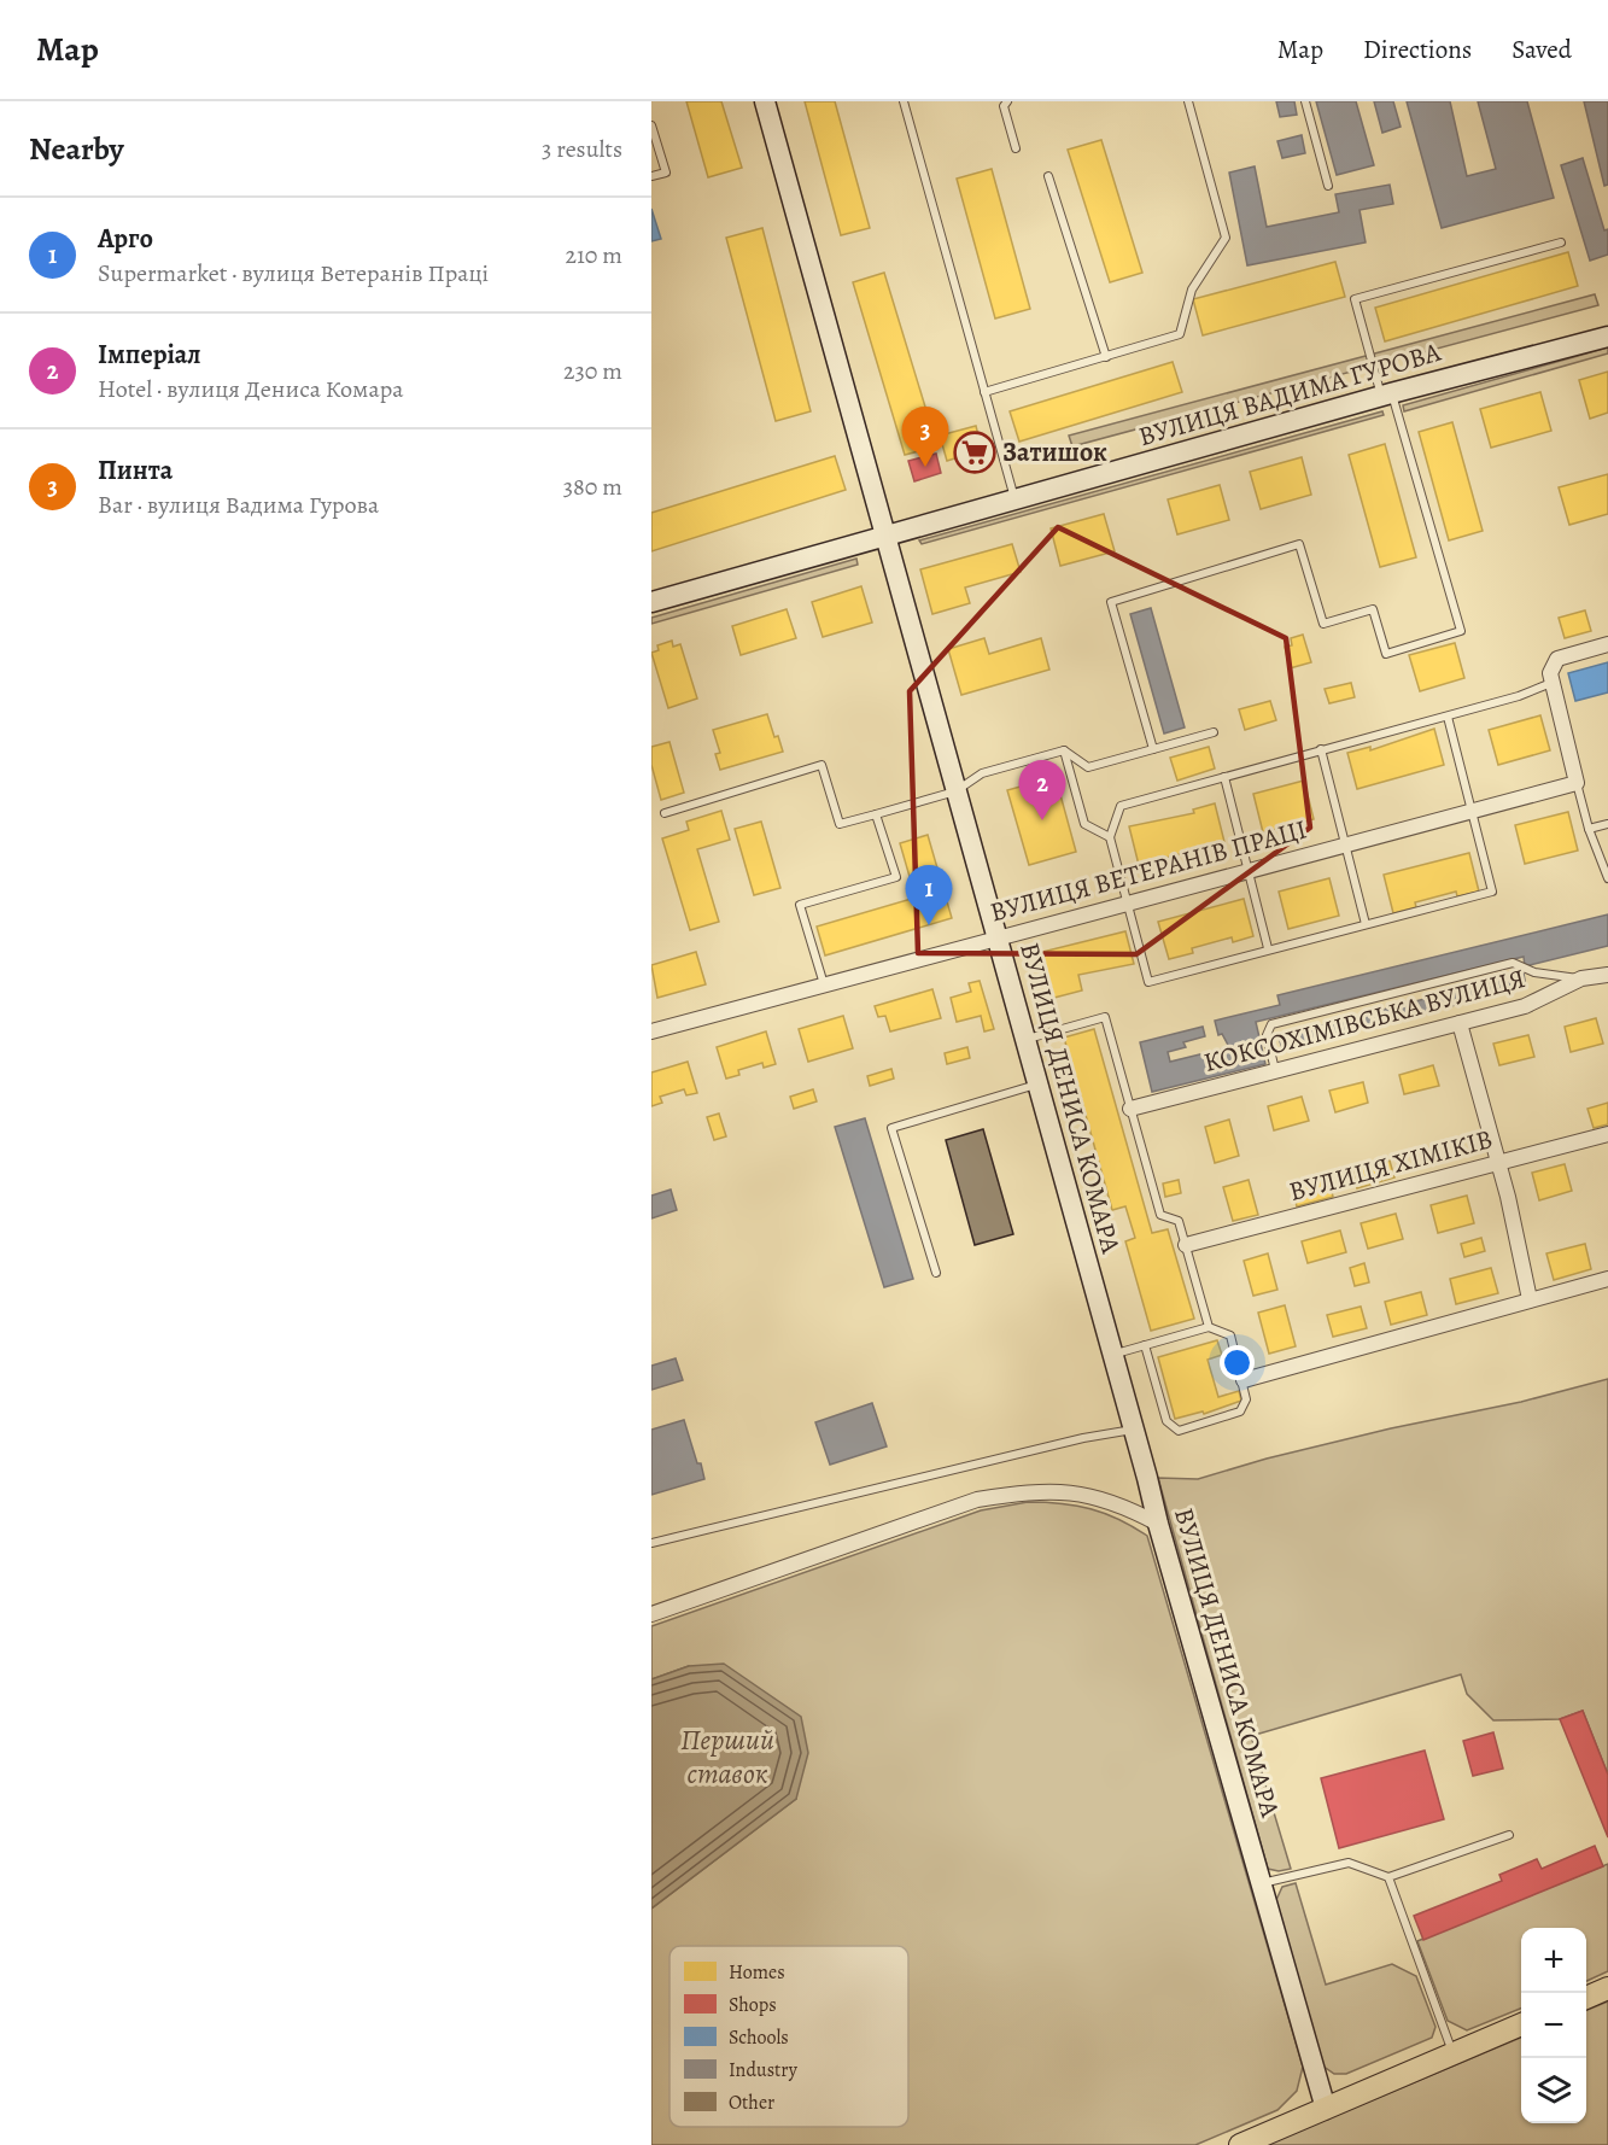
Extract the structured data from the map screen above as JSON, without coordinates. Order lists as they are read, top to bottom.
{
  "streets": {
    "street": [
      "ВУЛИЦЯ ВАДИМА ГУРОВА",
      "ВУЛИЦЯ ВЕТЕРАНІВ ПРАЦІ",
      "КОКСОХІМІВСЬКА ВУЛИЦЯ",
      "ВУЛИЦЯ ДЕНИСА КОМАРА",
      "ВУЛИЦЯ ХІМІКІВ"
    ]
  },
  "crossings": [
    ["ВУЛИЦЯ ВАДИМА ГУРОВА", "ВУЛИЦЯ ДЕНИСА КОМАРА"],
    ["ВУЛИЦЯ ВЕТЕРАНІВ ПРАЦІ", "ВУЛИЦЯ ДЕНИСА КОМАРА"]
  ],
  "water": ["Перший ставок"],
  "places": {
    "supermarket": ["Затишок"]
  },
  "legend": [
    "Homes",
    "Shops",
    "Schools",
    "Industry",
    "Other"
  ],
  "page": {
    "header": "Map",
    "nav": ["Map", "Directions", "Saved"],
    "heading": ["Nearby", "3 results"],
    "list": [
      {
        "mark": "1",
        "name": "Арго",
        "note": "Supermarket · вулиця Ветеранів Праці",
        "value": "210 m"
      },
      {
        "mark": "2",
        "name": "Імперіал",
        "note": "Hotel · вулиця Дениса Комара",
        "value": "230 m"
      },
      {
        "mark": "3",
        "name": "Пинта",
        "note": "Bar · вулиця Вадима Гурова",
        "value": "380 m"
      }
    ],
    "pins": ["3", "2", "1"],
    "map_buttons": ["+", "−"]
  }
}
